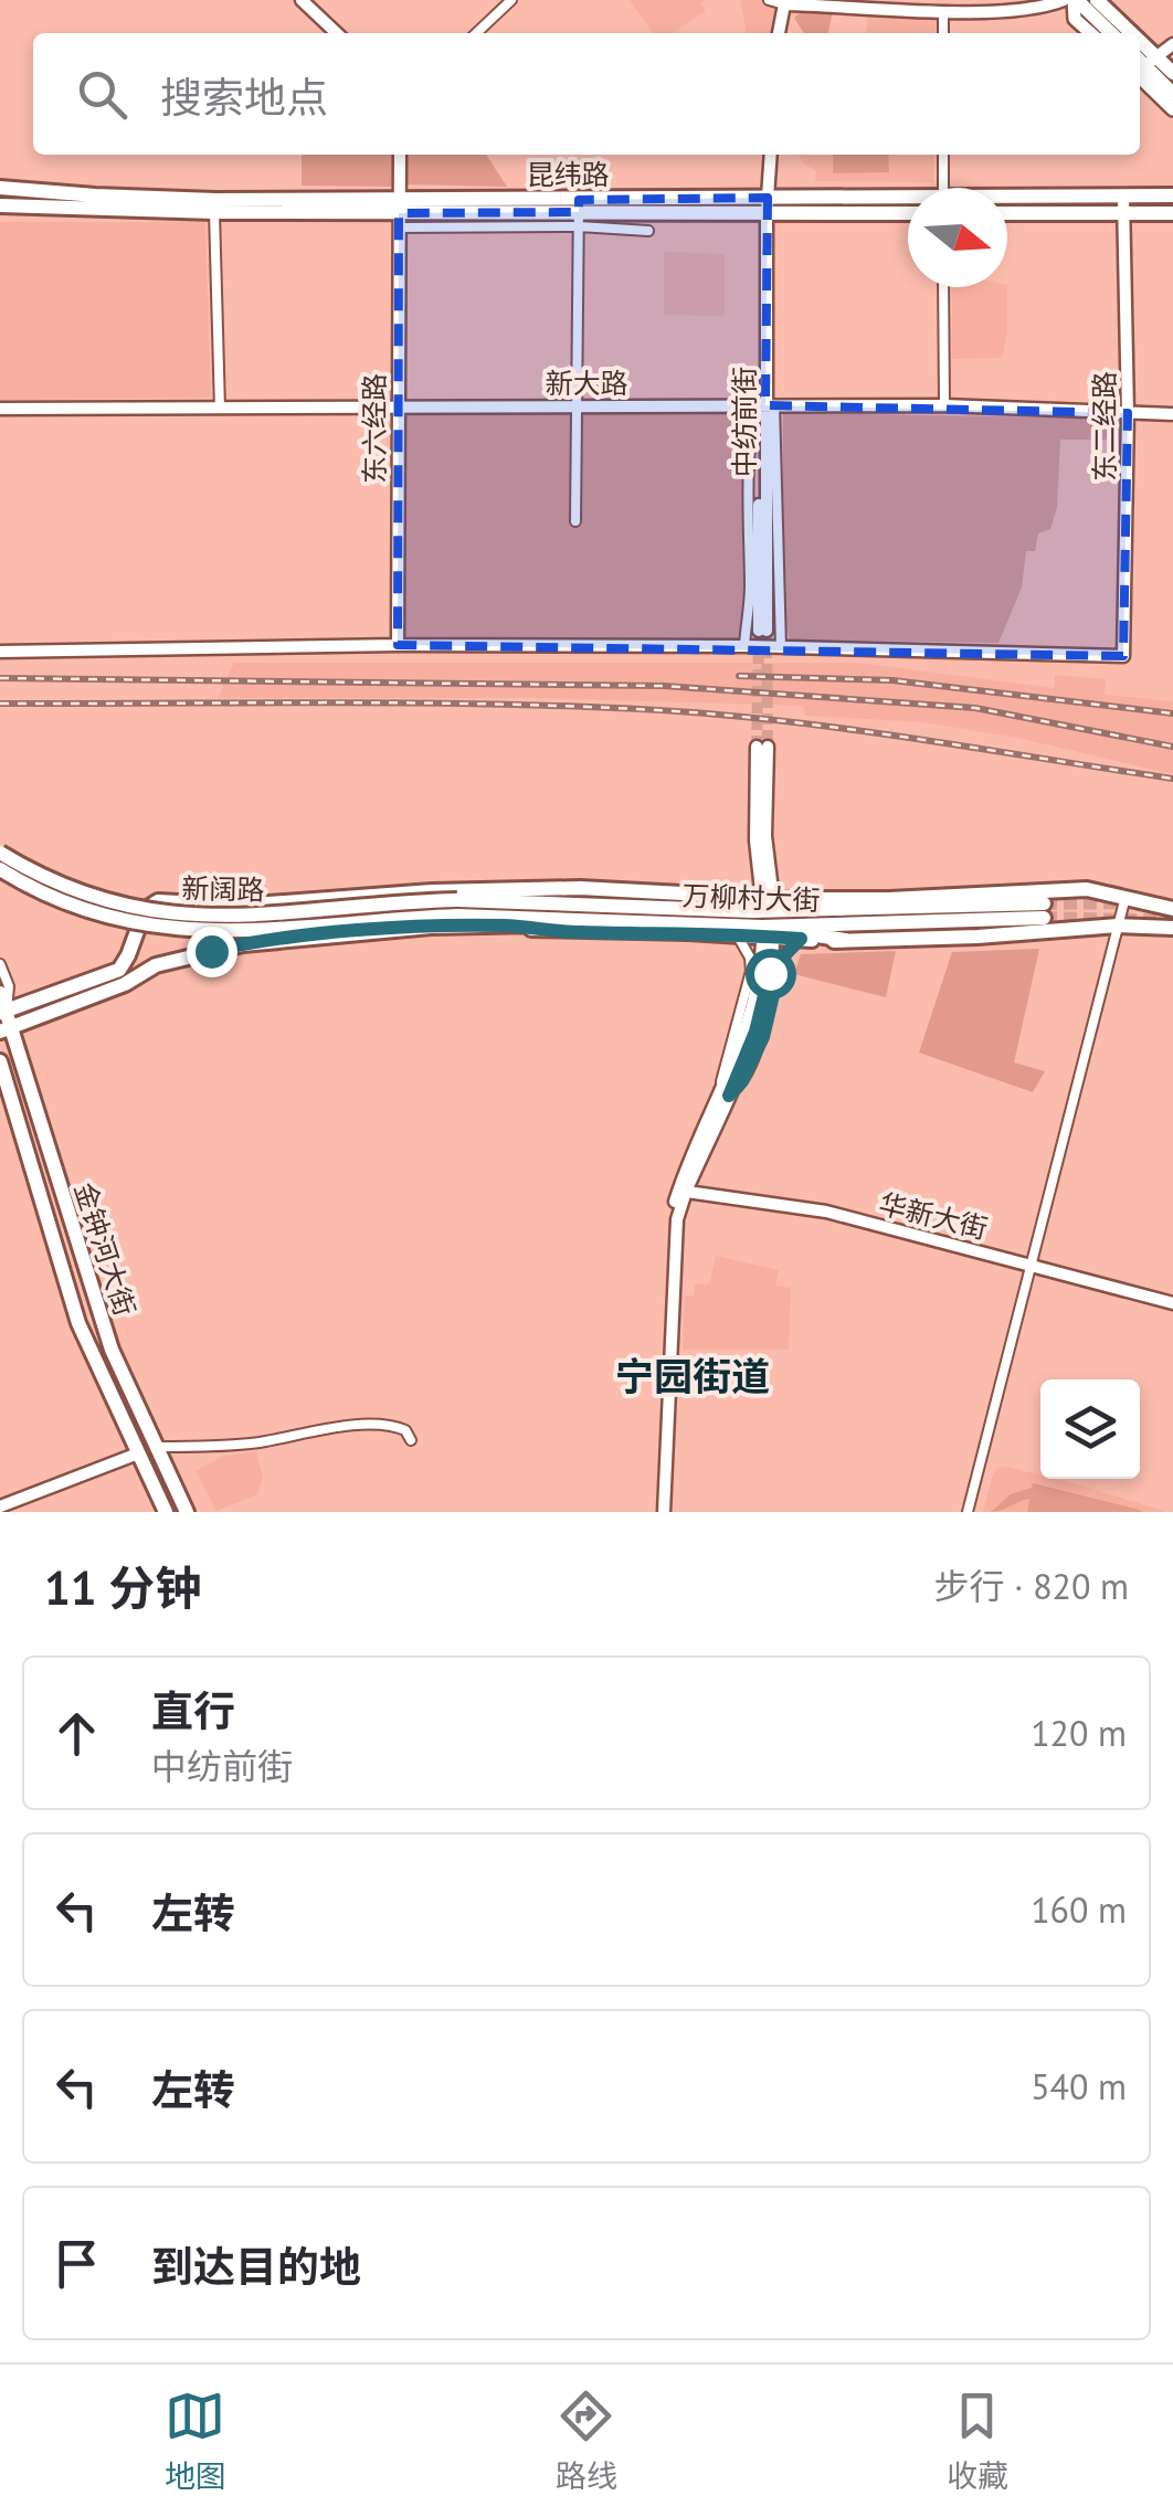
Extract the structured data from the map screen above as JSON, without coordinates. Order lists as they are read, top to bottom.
{
  "streets": {
    "main road": [
      "昆纬路",
      "新阔路",
      "万柳村大街",
      "金钟河大街"
    ],
    "street": [
      "新大路",
      "中纺前街",
      "东二经路",
      "东六经路",
      "华新大街"
    ]
  },
  "crossings": [
    ["昆纬路", "中纺前街"],
    ["昆纬路", "东二经路"],
    ["昆纬路", "东六经路"],
    ["新大路", "中纺前街"],
    ["新大路", "东二经路"],
    ["新大路", "东六经路"],
    ["新阔路", "万柳村大街"]
  ],
  "districts": ["宁园街道"],
  "north": "right",
  "page": {
    "search": "搜索地点",
    "heading": ["11 分钟", "步行 · 820 m"],
    "list": [
      ["直行", "中纺前街", "120 m"],
      ["左转", "160 m"],
      ["左转", "540 m"],
      "到达目的地"
    ],
    "nav": ["地图", "路线", "收藏"]
  }
}
